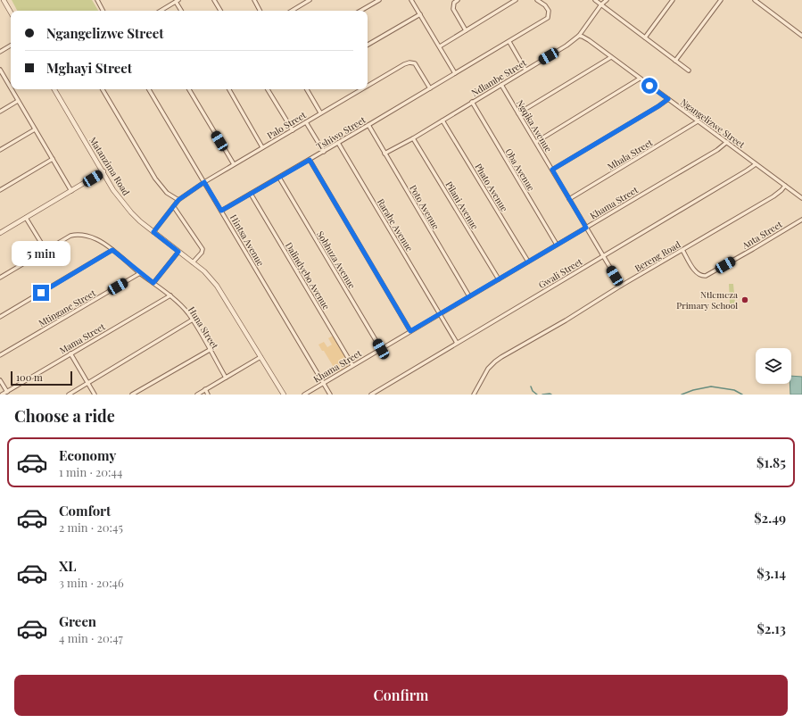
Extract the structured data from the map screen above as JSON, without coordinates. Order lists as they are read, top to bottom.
{
  "streets": {
    "street": [
      "Ndlambe Street",
      "Ngangelizwe Street",
      "Palo Street",
      "Ngqika Avenue",
      "Tshiwo Street",
      "Mhala Street",
      "Matanzima Road",
      "Oba Avenue",
      "Phato Avenue",
      "Khama Street",
      "Pilani Avenue",
      "Poto Avenue",
      "Rarabe Avenue",
      "Anta Street",
      "Hintsa Avenue",
      "Bereng Road",
      "Sobhuza Avenue",
      "Gwali Street",
      "Dalindyebo Avenue",
      "Mtingane Street",
      "Huna Street",
      "Mama Street"
    ]
  },
  "crossings": [
    ["Ndlambe Street", "Ngangelizwe Street"],
    ["Ndlambe Street", "Ngqika Avenue"],
    ["Ndlambe Street", "Oba Avenue"],
    ["Ndlambe Street", "Phato Avenue"],
    ["Ndlambe Street", "Pilani Avenue"],
    ["Ndlambe Street", "Poto Avenue"],
    ["Ngangelizwe Street", "Mhala Street"],
    ["Ngangelizwe Street", "Khama Street"],
    ["Ngangelizwe Street", "Bereng Road"],
    ["Ngangelizwe Street", "Gwali Street"],
    ["Palo Street", "Tshiwo Street"],
    ["Palo Street", "Matanzima Road"],
    ["Palo Street", "Hintsa Avenue"],
    ["Ngqika Avenue", "Mhala Street"],
    ["Ngqika Avenue", "Khama Street"],
    ["Ngqika Avenue", "Bereng Road"],
    ["Ngqika Avenue", "Gwali Street"],
    ["Tshiwo Street", "Poto Avenue"],
    ["Tshiwo Street", "Rarabe Avenue"],
    ["Tshiwo Street", "Hintsa Avenue"],
    ["Tshiwo Street", "Sobhuza Avenue"],
    ["Tshiwo Street", "Dalindyebo Avenue"],
    ["Oba Avenue", "Khama Street"],
    ["Phato Avenue", "Khama Street"],
    ["Khama Street", "Pilani Avenue"],
    ["Khama Street", "Poto Avenue"],
    ["Khama Street", "Rarabe Avenue"],
    ["Khama Street", "Hintsa Avenue"],
    ["Khama Street", "Sobhuza Avenue"],
    ["Khama Street", "Dalindyebo Avenue"],
    ["Rarabe Avenue", "Gwali Street"],
    ["Anta Street", "Bereng Road"],
    ["Mtingane Street", "Huna Street"],
    ["Huna Street", "Mama Street"]
  ],
  "places": ["Ntlemeza Primary School"],
  "scale_bar": "100 m",
  "page": {
    "banner": ["Ngangelizwe Street", "Mghayi Street"],
    "bubble": "5 min",
    "scale": "100 m",
    "heading": "Choose a ride",
    "list": [
      {
        "name": "Economy",
        "note": "1 min · 20:44",
        "value": "$1.85"
      },
      {
        "name": "Comfort",
        "note": "2 min · 20:45",
        "value": "$2.49"
      },
      {
        "name": "XL",
        "note": "3 min · 20:46",
        "value": "$3.14"
      },
      {
        "name": "Green",
        "note": "4 min · 20:47",
        "value": "$2.13"
      }
    ],
    "buttons": "Confirm"
  }
}
